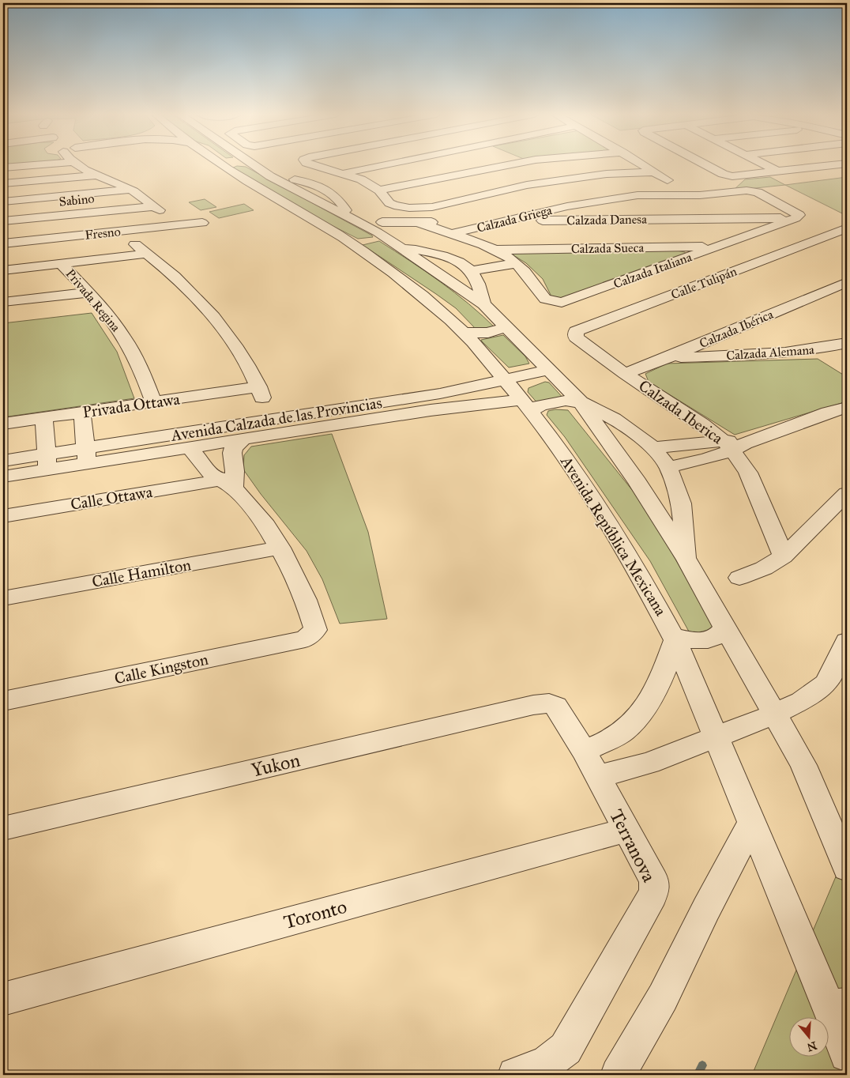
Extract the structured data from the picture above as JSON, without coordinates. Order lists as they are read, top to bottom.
{
  "streets": {
    "street": [
      "Sabino",
      "Calzada Griega",
      "Calzada Danesa",
      "Fresno",
      "Calzada Sueca",
      "Calzada Italiana",
      "Calle Tulipán",
      "Privada Regina",
      "Calzada Ibérica",
      "Calzada Alemana",
      "Privada Ottawa",
      "Calzada Iberica",
      "Avenida Calzada de las Provincias",
      "Calle Ottawa",
      "Avenida República Mexicana",
      "Calle Hamilton",
      "Calle Kingston",
      "Yukon",
      "Terranova",
      "Toronto"
    ]
  },
  "crossings": [
    ["Calzada Griega", "Calzada Danesa"],
    ["Calzada Griega", "Calzada Sueca"],
    ["Calzada Griega", "Calzada Italiana"],
    ["Calzada Danesa", "Calzada Italiana"],
    ["Calzada Sueca", "Calzada Italiana"],
    ["Calle Tulipán", "Calzada Iberica"],
    ["Privada Regina", "Privada Ottawa"],
    ["Calzada Ibérica", "Calzada Alemana"],
    ["Calzada Ibérica", "Calzada Iberica"],
    ["Avenida Calzada de las Provincias", "Avenida República Mexicana"],
    ["Calle Hamilton", "Calle Kingston"],
    ["Yukon", "Terranova"],
    ["Terranova", "Toronto"]
  ],
  "north": "bottom"
}
